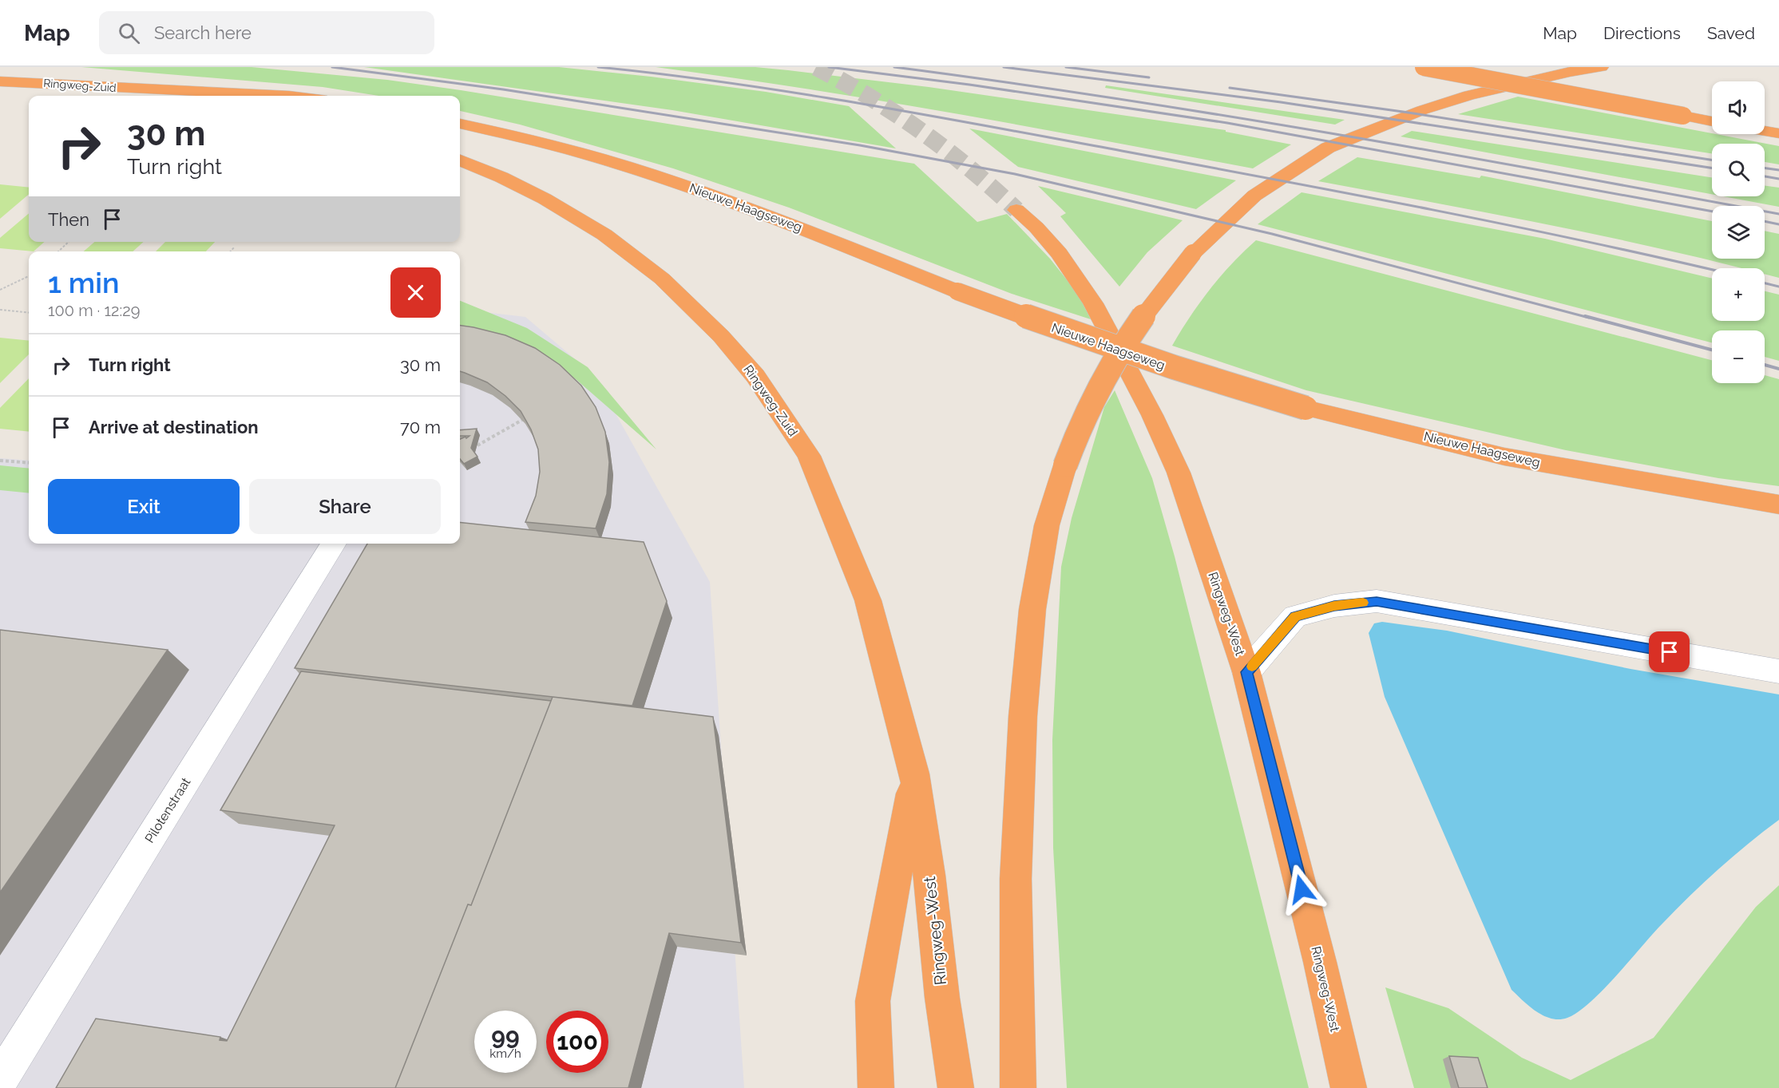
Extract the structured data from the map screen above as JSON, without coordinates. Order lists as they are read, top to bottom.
{
  "streets": {
    "highway": ["Ringweg-Zuid", "Nieuwe Haagseweg", "Ringweg-West"],
    "street": ["Pilotenstraat"]
  },
  "crossings": [
    ["Ringweg-Zuid", "Ringweg-West"]
  ],
  "page": {
    "header": "Map",
    "search": "Search here",
    "nav": ["Map", "Directions", "Saved"],
    "map_buttons": ["+", "−"],
    "turn": ["30 m", "Turn right"],
    "then": "Then",
    "heading": ["1 min", "100 m · 12:29"],
    "list": [
      {
        "name": "Turn right",
        "value": "30 m"
      },
      {
        "name": "Arrive at destination",
        "value": "70 m"
      }
    ],
    "buttons": ["Exit", "Share"],
    "speed": "99 km/h",
    "limit": "100"
  }
}
